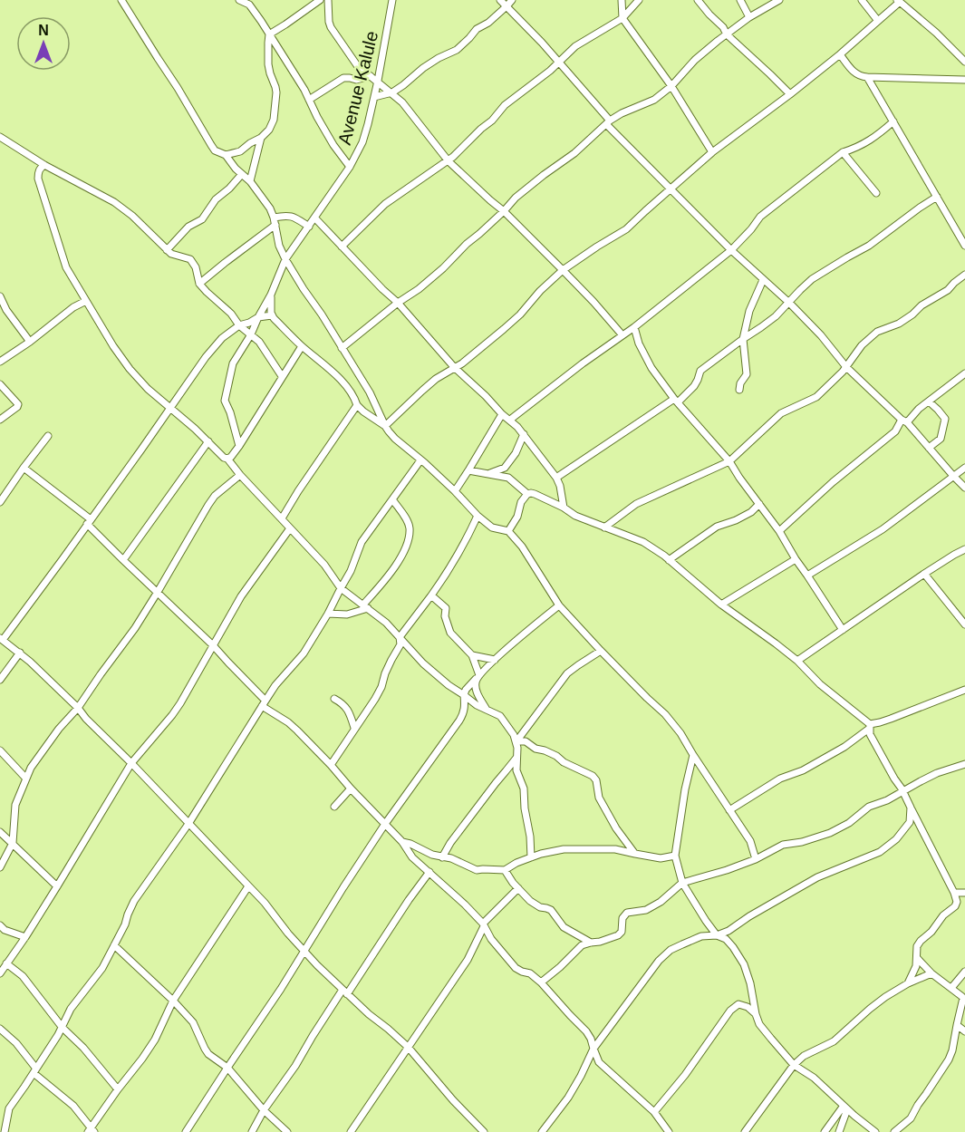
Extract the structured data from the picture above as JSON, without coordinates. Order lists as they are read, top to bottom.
{
  "streets": {
    "street": ["Avenue Kalule"]
  },
  "north": "top"
}
